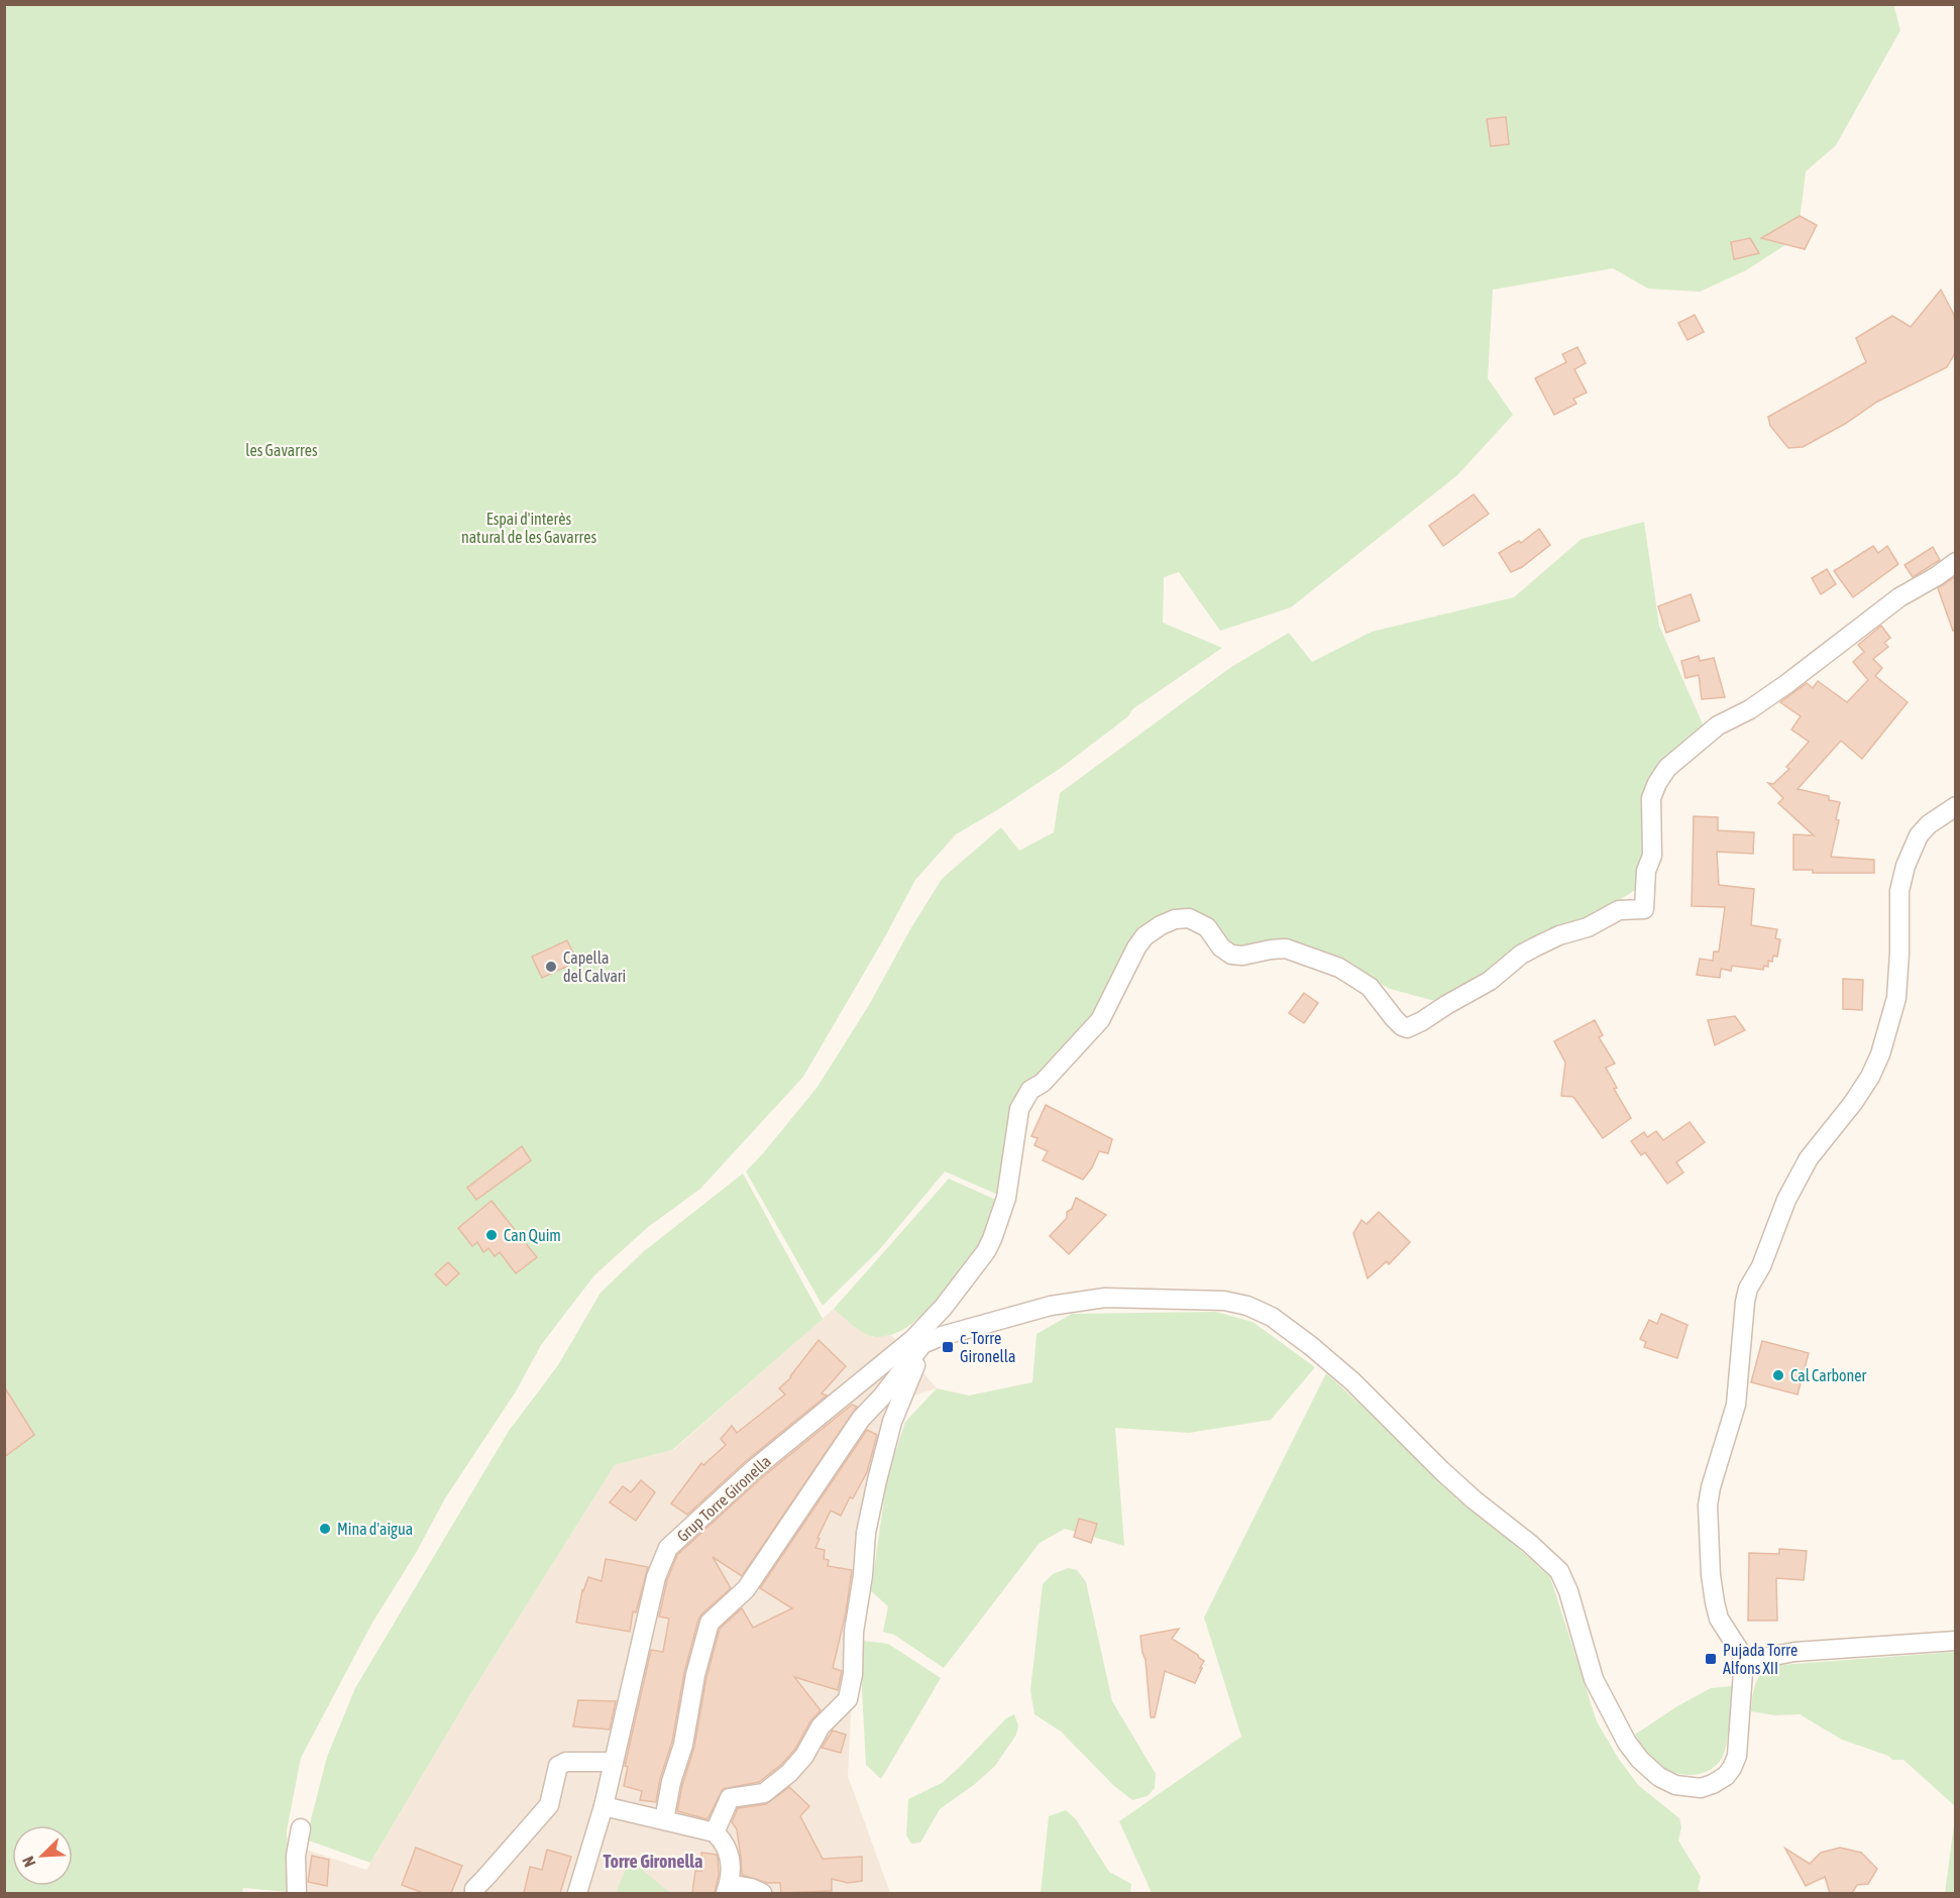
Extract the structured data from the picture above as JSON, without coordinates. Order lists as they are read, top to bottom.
{
  "streets": {
    "street": ["Grup Torre Gironella"]
  },
  "districts": ["Torre Gironella"],
  "parks": ["les Gavarres", "Espai d'interès natural de les Gavarres"],
  "places": {
    "other": [
      "Capella del Calvari",
      "Can Quim",
      "Cal Carboner",
      "Mina d'aigua"
    ],
    "transit": ["c. Torre Gironella", "Pujada Torre Alfons XII"]
  },
  "north": "bottom left"
}
